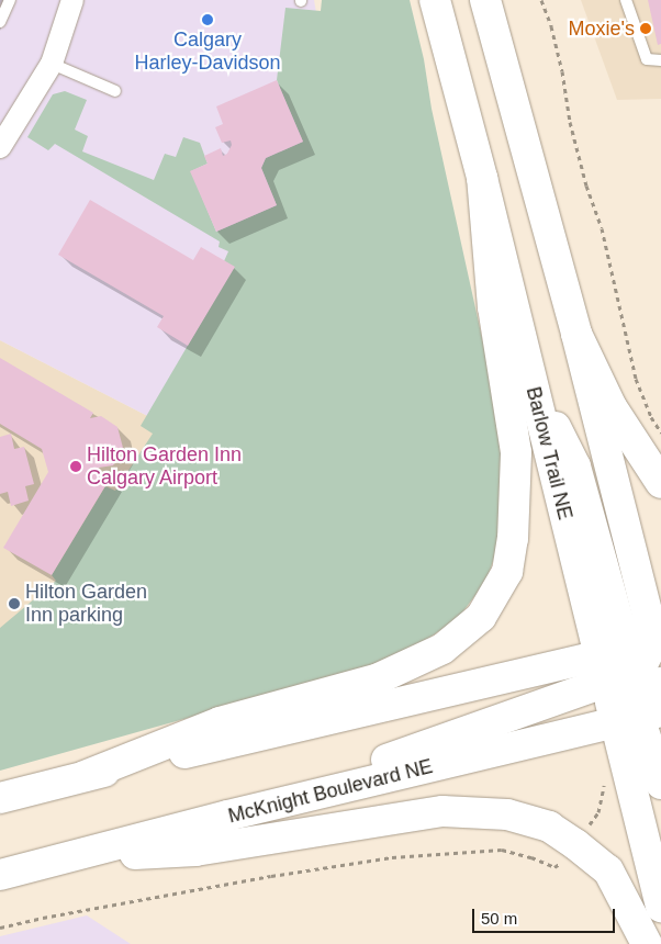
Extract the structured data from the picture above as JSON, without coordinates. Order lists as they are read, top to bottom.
{
  "streets": {
    "main road": ["Barlow Trail NE", "McKnight Boulevard NE"]
  },
  "crossings": [
    ["Barlow Trail NE", "McKnight Boulevard NE"]
  ],
  "places": [
    "Calgary Harley-Davidson",
    "Moxie's",
    "Hilton Garden Inn Calgary Airport",
    "Hilton Garden Inn parking"
  ],
  "scale_bar": "50 m"
}
